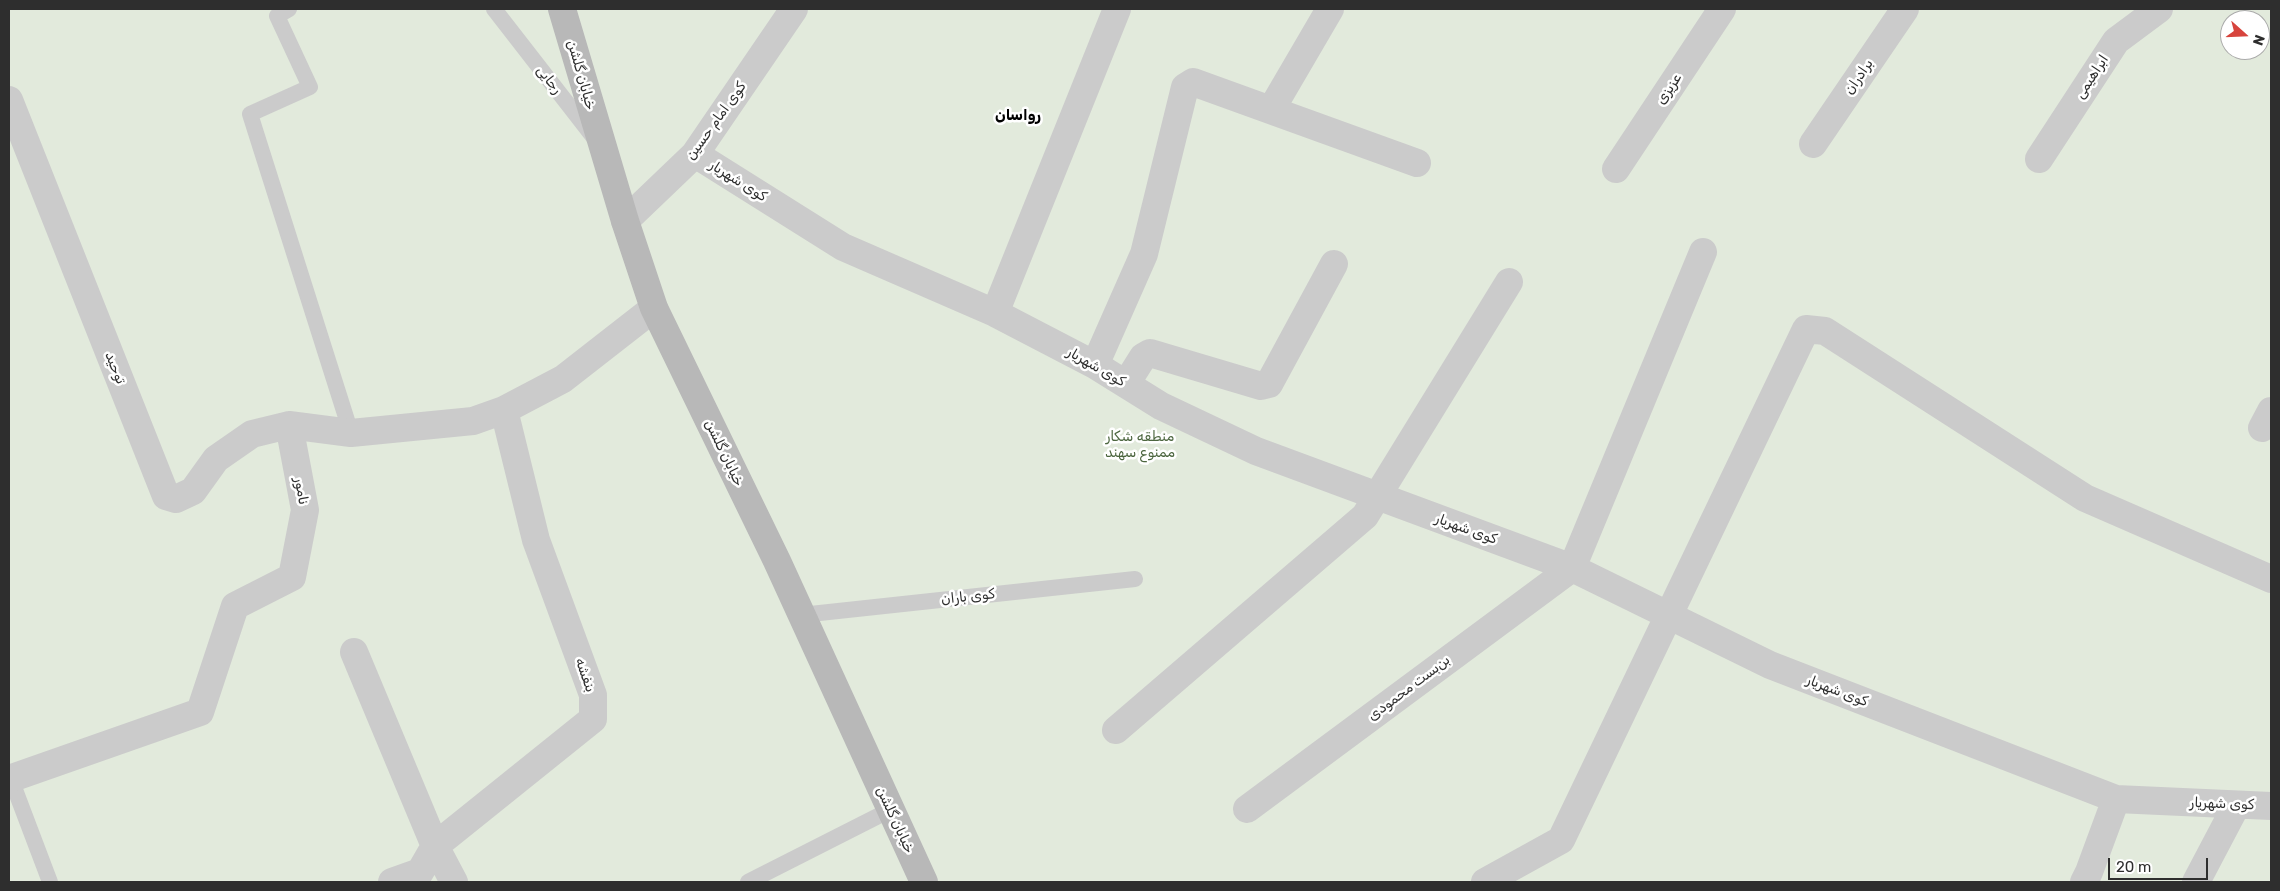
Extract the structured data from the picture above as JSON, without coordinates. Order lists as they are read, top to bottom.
{
  "streets": {
    "street": [
      "خیابان گلشن",
      "برادران",
      "ابراهیمی",
      "عزیزی",
      "کوی امام حسین",
      "کوی شهریار",
      "توحید",
      "نامور",
      "بنفشه",
      "بن‌بست محمودی"
    ],
    "lane": ["رجایی", "کوی باران"]
  },
  "crossings": [
    ["خیابان گلشن", "رجایی"],
    ["خیابان گلشن", "کوی امام حسین"],
    ["خیابان گلشن", "کوی باران"],
    ["کوی امام حسین", "کوی شهریار"],
    ["کوی شهریار", "بن‌بست محمودی"],
    ["توحید", "نامور"]
  ],
  "districts": ["رواسان"],
  "parks": ["منطقه شکار ممنوع سهند"],
  "scale_bar": "20 m",
  "north": "right"
}
